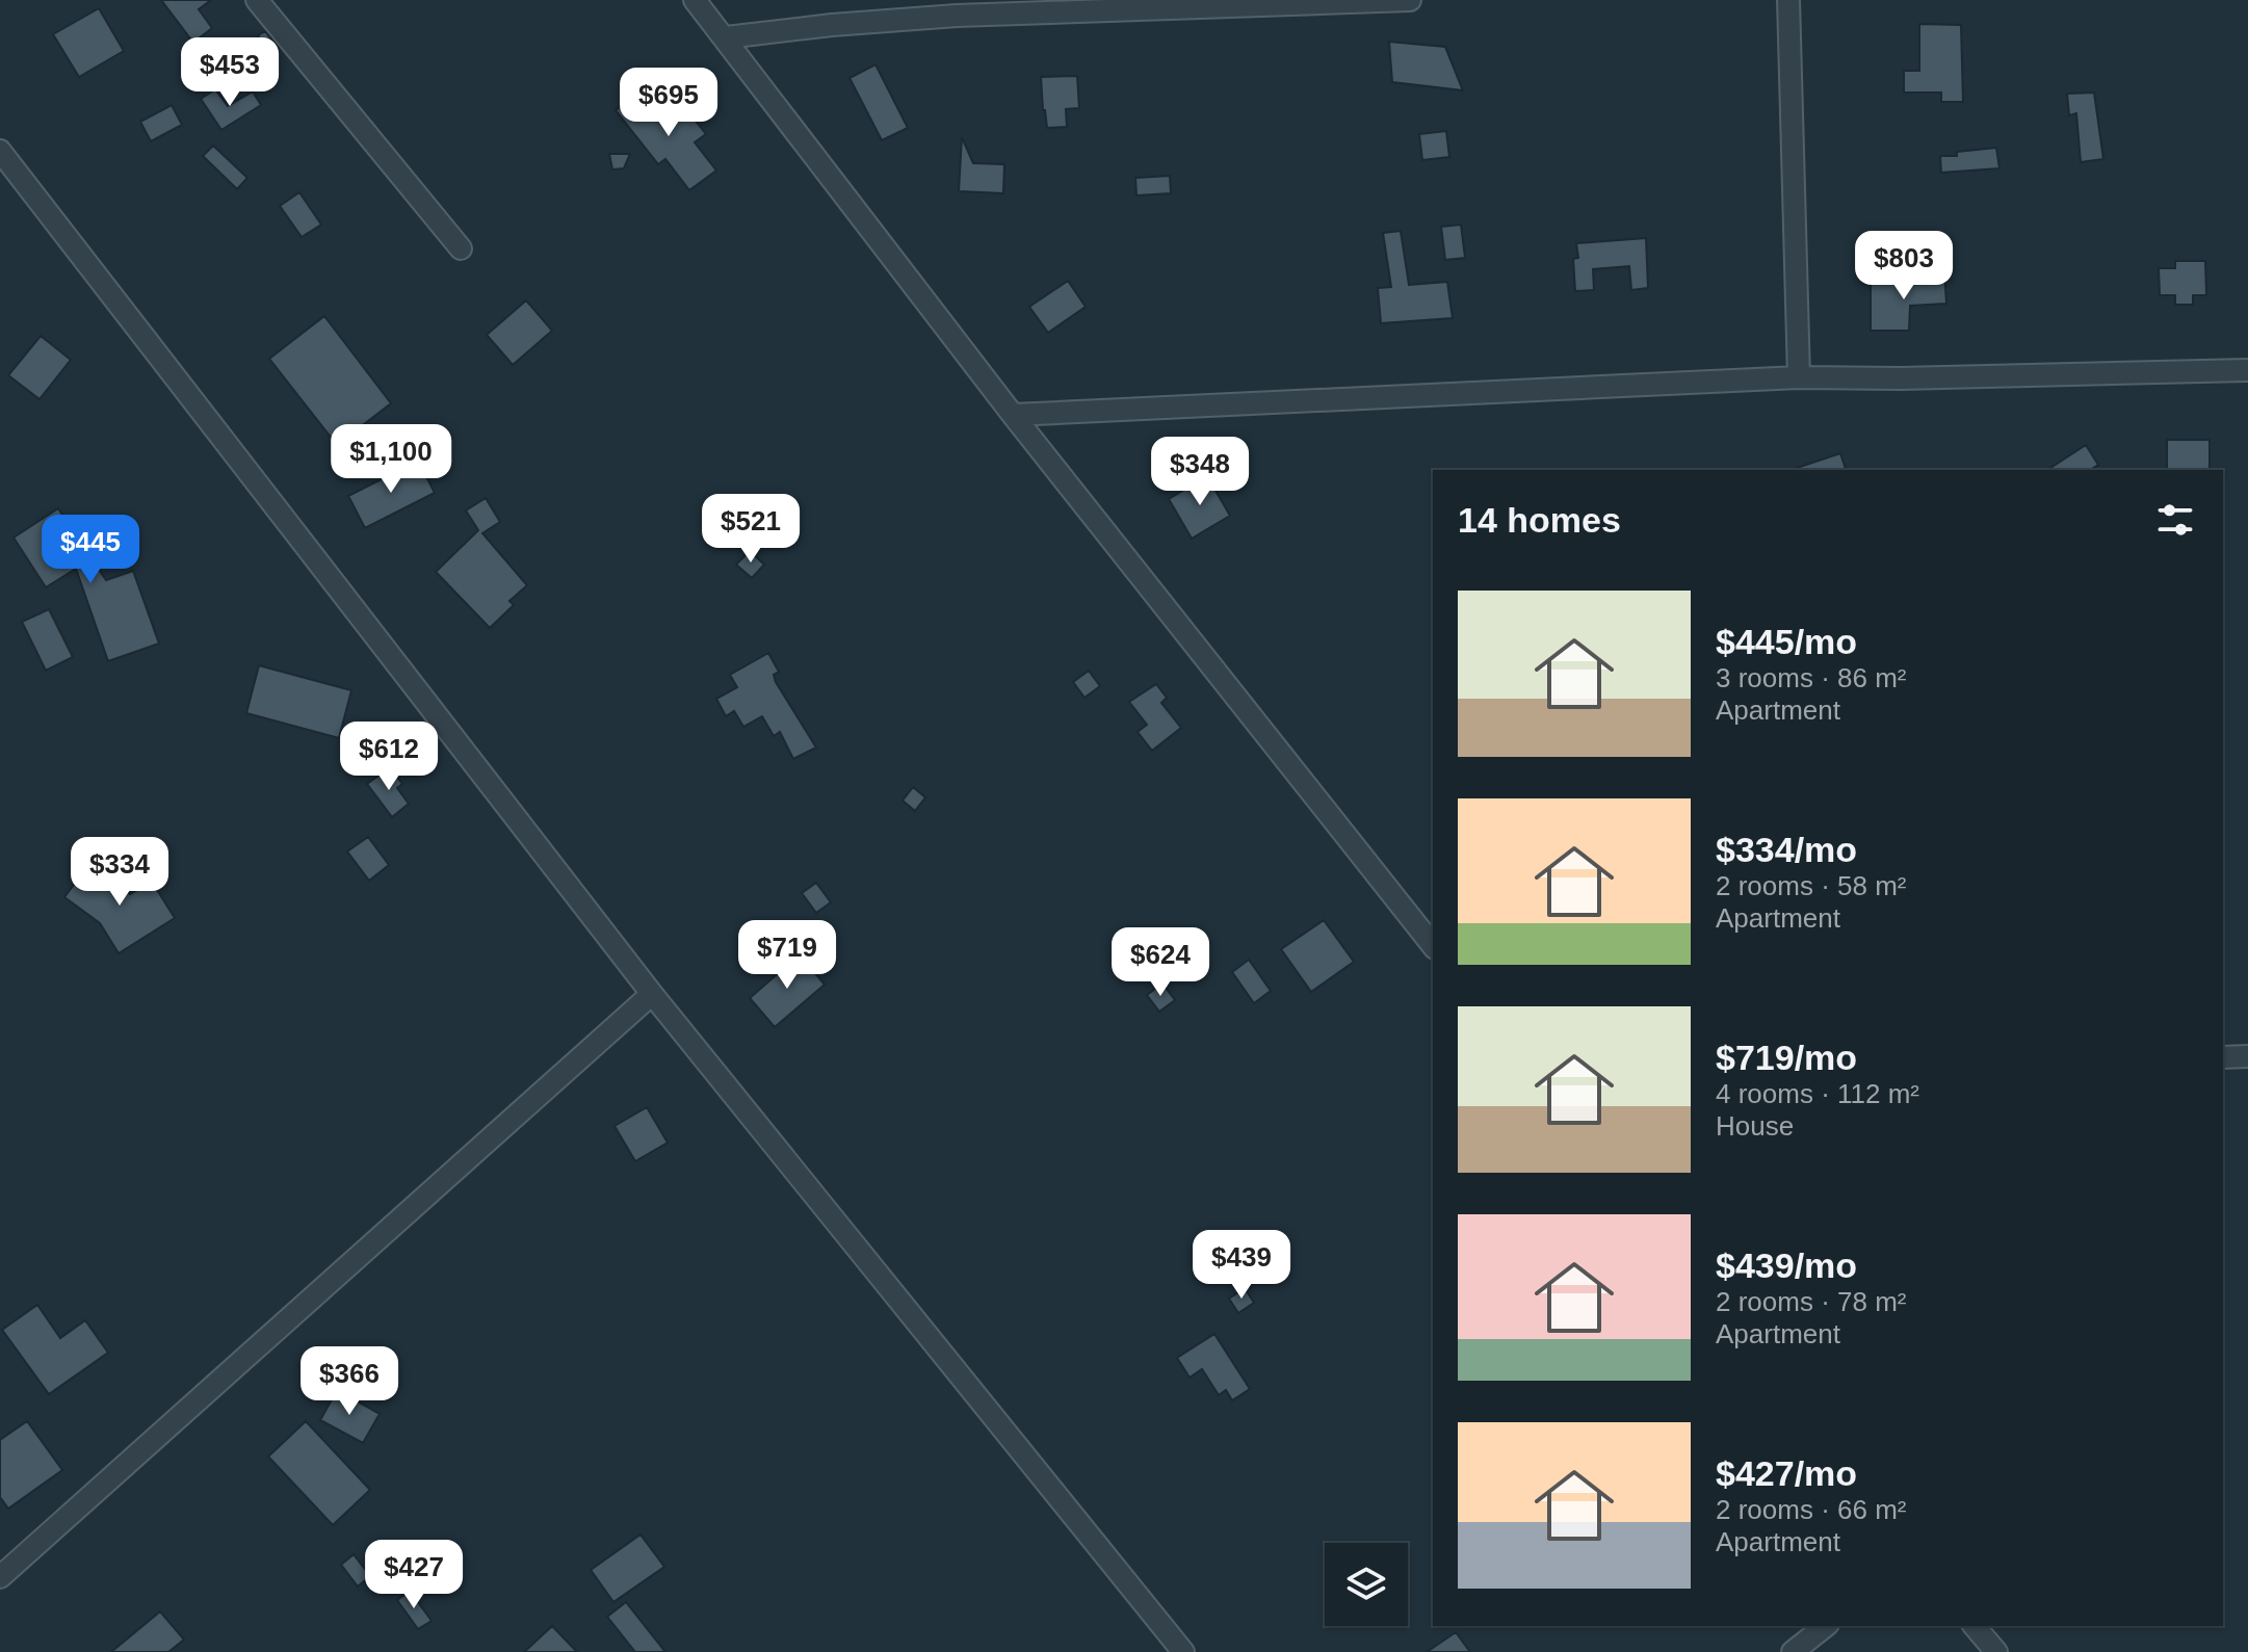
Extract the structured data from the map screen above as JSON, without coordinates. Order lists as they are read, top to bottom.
{
  "page": {
    "price": [
      "$453",
      "$695",
      "$803",
      "$1,100",
      "$348",
      "$521",
      "$445",
      "$612",
      "$334",
      "$719",
      "$624",
      "$439",
      "$366",
      "$427"
    ],
    "heading": "14 homes",
    "list": [
      {
        "name": "$445/mo",
        "note": "3 rooms · 86 m² · Apartment"
      },
      {
        "name": "$334/mo",
        "note": "2 rooms · 58 m² · Apartment"
      },
      {
        "name": "$719/mo",
        "note": "4 rooms · 112 m² · House"
      },
      {
        "name": "$439/mo",
        "note": "2 rooms · 78 m² · Apartment"
      },
      {
        "name": "$427/mo",
        "note": "2 rooms · 66 m² · Apartment"
      }
    ]
  }
}
